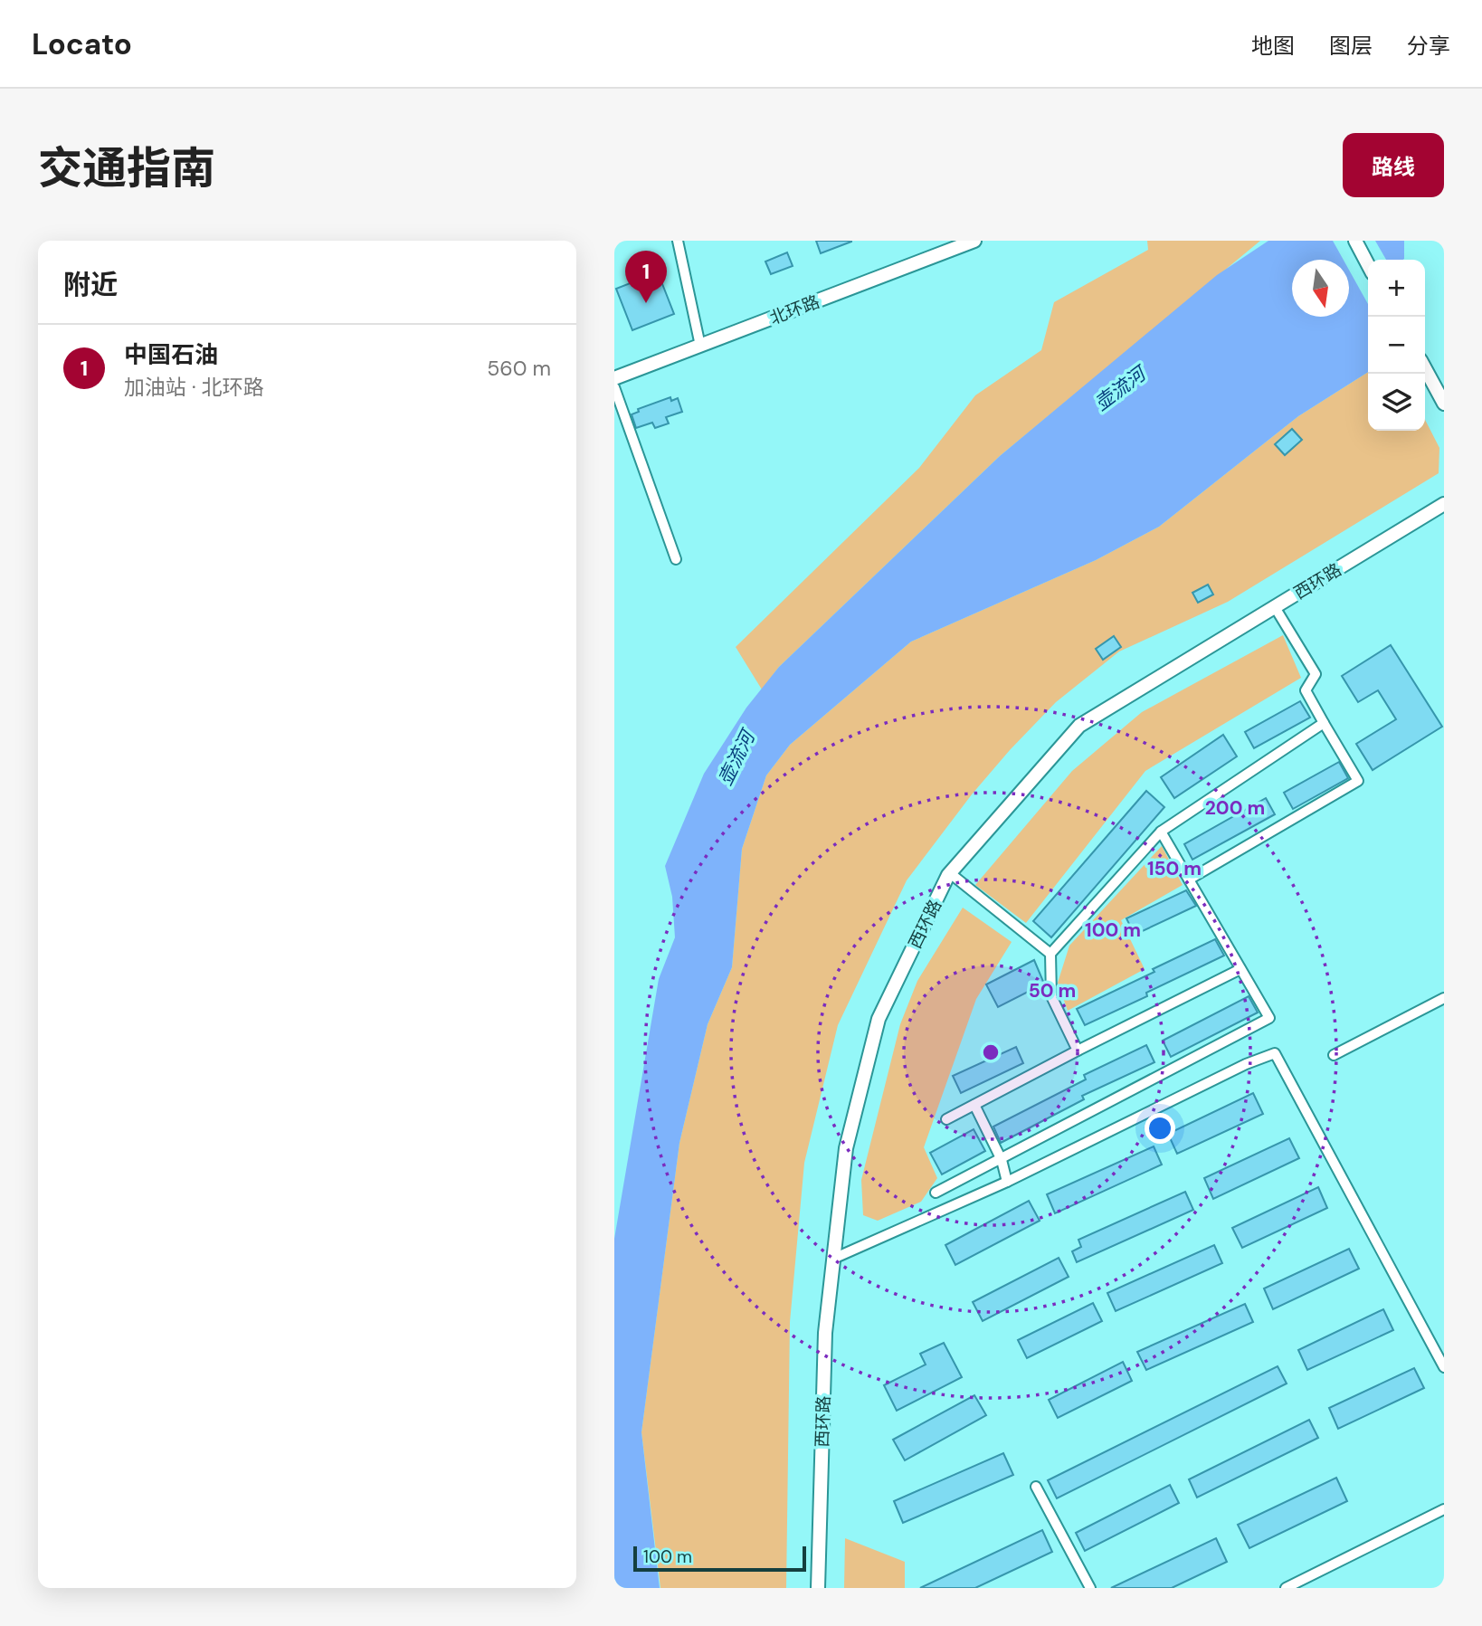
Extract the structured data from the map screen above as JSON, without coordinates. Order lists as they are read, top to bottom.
{
  "streets": {
    "main road": ["北环路", "西环路"]
  },
  "water": ["壶流河"],
  "scale_bar": "100 m",
  "north": "bottom",
  "page": {
    "header": "Locato",
    "nav": ["地图", "图层", "分享"],
    "title": "交通指南",
    "buttons": "路线",
    "heading": "附近",
    "pins": "1",
    "map_buttons": ["+", "−"],
    "list": [
      {
        "mark": "1",
        "name": "中国石油",
        "note": "加油站 · 北环路",
        "value": "560 m"
      }
    ],
    "scale": "100 m"
  },
  "rings": [
    "200 m",
    "150 m",
    "100 m",
    "50 m"
  ]
}
